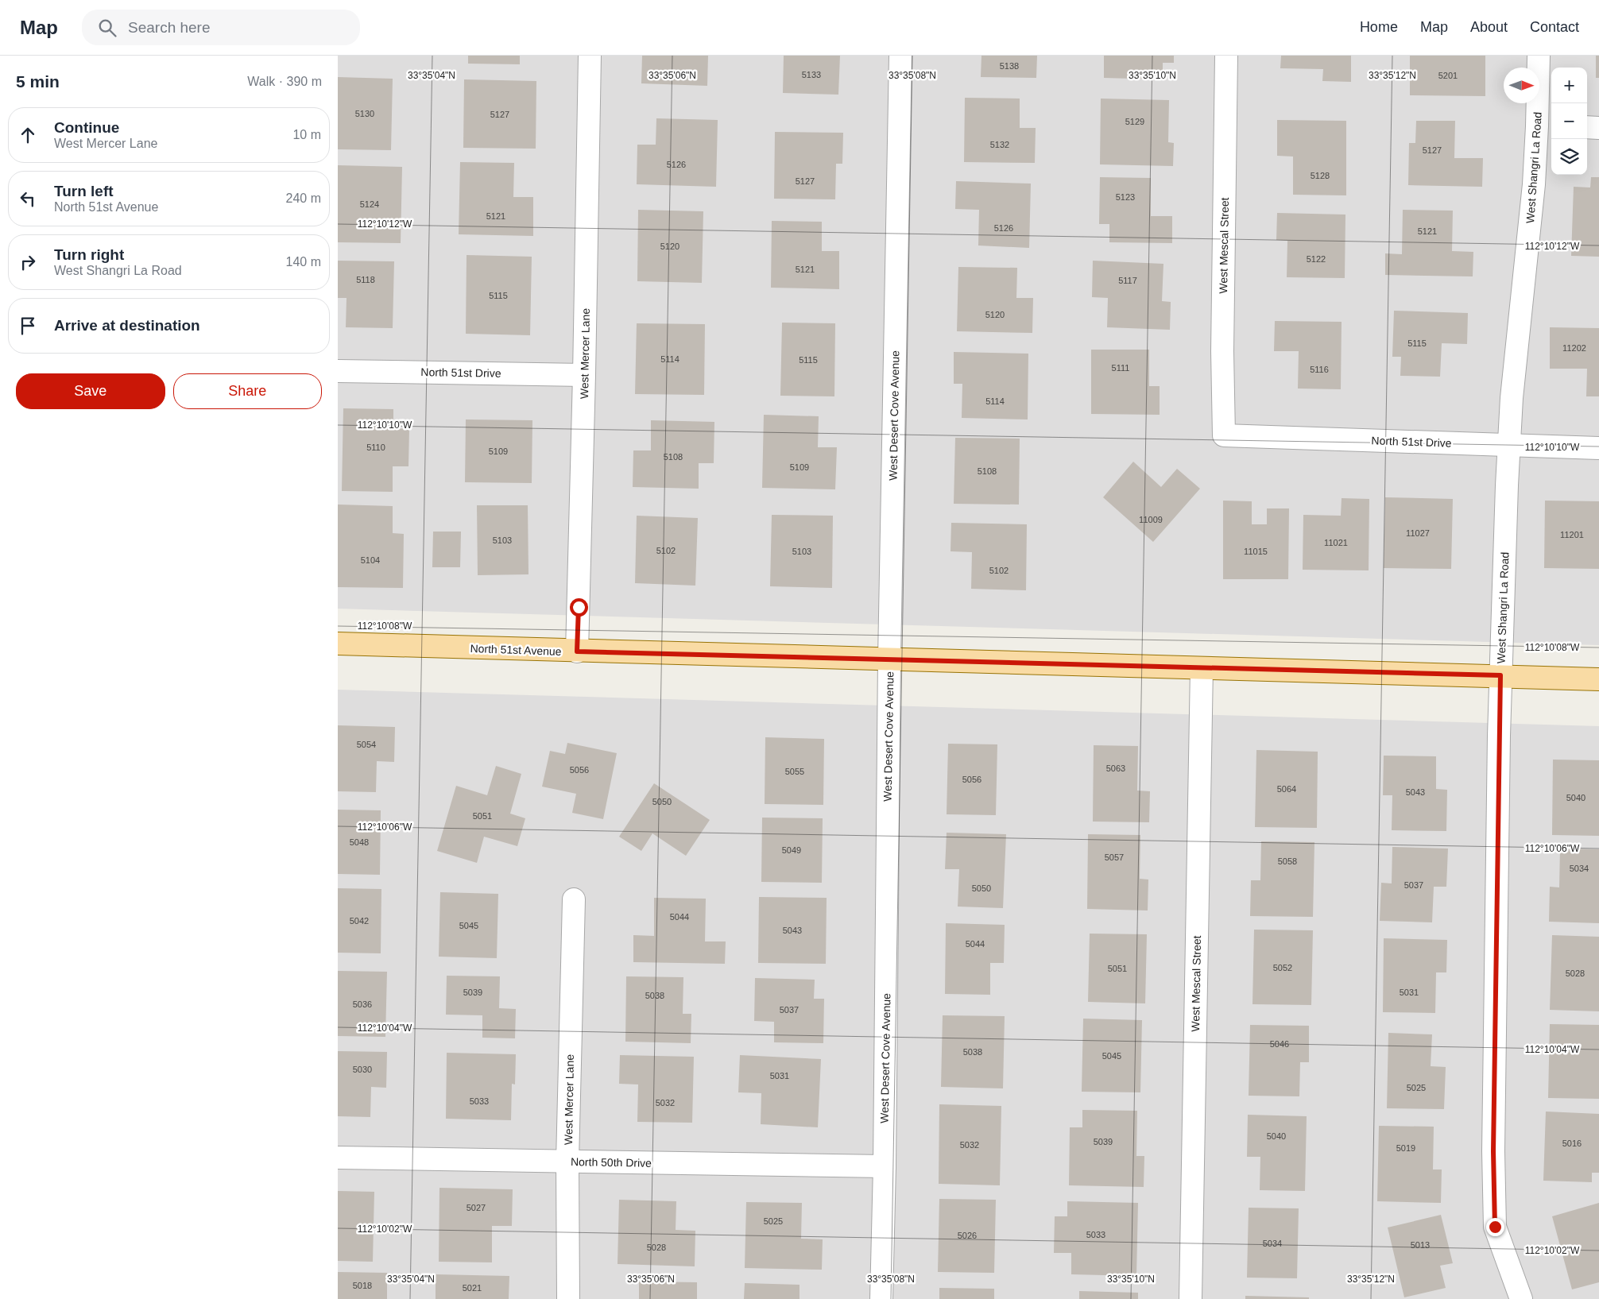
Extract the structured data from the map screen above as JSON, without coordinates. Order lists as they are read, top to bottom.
{
  "streets": {
    "main road": ["North 51st Avenue"],
    "street": [
      "West Shangri La Road",
      "West Mescal Street",
      "West Mercer Lane",
      "North 51st Drive",
      "West Desert Cove Avenue",
      "North 50th Drive"
    ]
  },
  "crossings": [
    ["West Shangri La Road", "North 51st Drive"],
    ["West Shangri La Road", "North 51st Avenue"],
    ["West Mescal Street", "North 51st Drive"],
    ["West Mescal Street", "North 51st Avenue"],
    ["West Mercer Lane", "North 51st Drive"],
    ["West Mercer Lane", "North 51st Avenue"],
    ["West Mercer Lane", "North 50th Drive"],
    ["West Desert Cove Avenue", "North 51st Avenue"],
    ["West Desert Cove Avenue", "North 50th Drive"]
  ],
  "house_numbers": [
    "5138",
    "5133",
    "5201",
    "5130",
    "5127",
    "5129",
    "5132",
    "5127",
    "5126",
    "5128",
    "5127",
    "5123",
    "5124",
    "5121",
    "5126",
    "5121",
    "5120",
    "5122",
    "5121",
    "5118",
    "5117",
    "5115",
    "5120",
    "5115",
    "11202",
    "5114",
    "5115",
    "5111",
    "5116",
    "5114",
    "5110",
    "5109",
    "5108",
    "5109",
    "5108",
    "11009",
    "11027",
    "11201",
    "5103",
    "11021",
    "5102",
    "5103",
    "11015",
    "5104",
    "5102",
    "5054",
    "5063",
    "5056",
    "5055",
    "5056",
    "5064",
    "5043",
    "5040",
    "5050",
    "5051",
    "5048",
    "5049",
    "5057",
    "5058",
    "5034",
    "5037",
    "5050",
    "5044",
    "5042",
    "5045",
    "5043",
    "5044",
    "5052",
    "5051",
    "5028",
    "5039",
    "5031",
    "5038",
    "5036",
    "5037",
    "5046",
    "5038",
    "5045",
    "5030",
    "5031",
    "5025",
    "5033",
    "5032",
    "5040",
    "5039",
    "5016",
    "5032",
    "5019",
    "5027",
    "5025",
    "5033",
    "5026",
    "5034",
    "5013",
    "5028",
    "5018",
    "5021"
  ],
  "north": "right",
  "page": {
    "header": "Map",
    "search": "Search here",
    "nav": [
      "Home",
      "Map",
      "About",
      "Contact"
    ],
    "heading": ["5 min", "Walk · 390 m"],
    "map_buttons": ["+", "−"],
    "list": [
      ["Continue", "West Mercer Lane", "10 m"],
      ["Turn left", "North 51st Avenue", "240 m"],
      ["Turn right", "West Shangri La Road", "140 m"],
      "Arrive at destination"
    ],
    "buttons": ["Save", "Share"]
  },
  "coordinates": [
    "33°35'04\"N",
    "33°35'06\"N",
    "33°35'08\"N",
    "33°35'10\"N",
    "33°35'12\"N",
    "112°10'12\"W",
    "112°10'10\"W",
    "112°10'08\"W",
    "112°10'06\"W",
    "112°10'04\"W",
    "112°10'02\"W"
  ]
}
